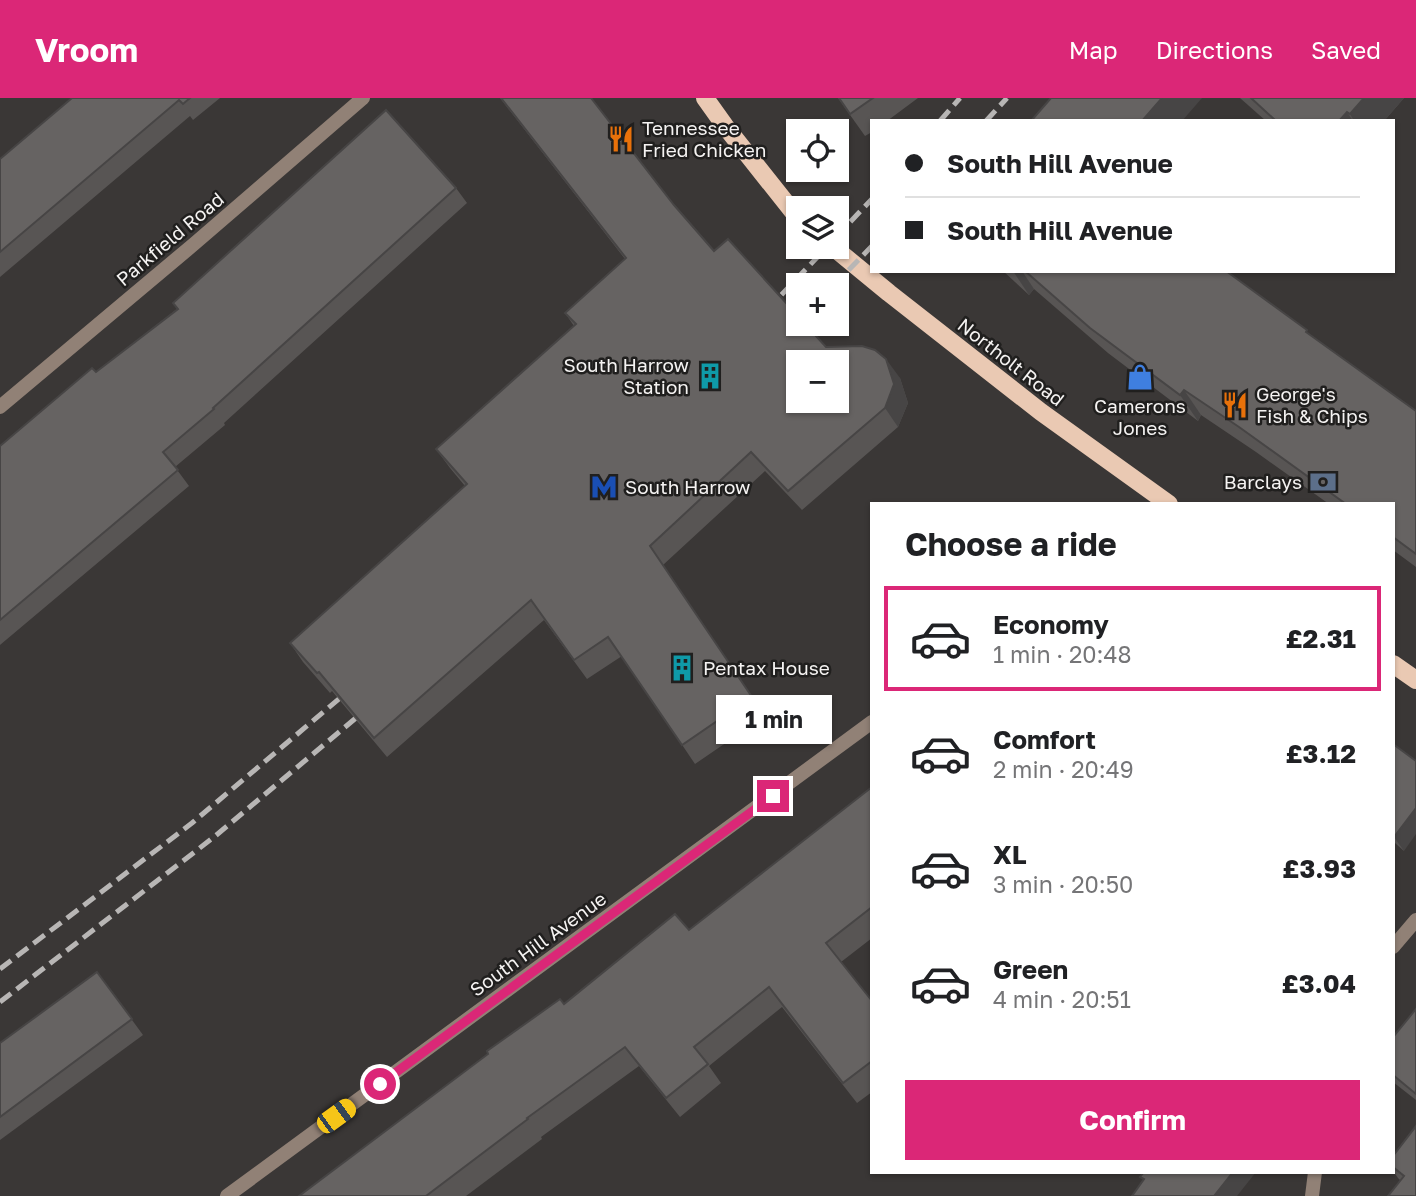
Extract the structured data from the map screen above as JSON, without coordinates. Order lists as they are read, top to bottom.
{
  "streets": {
    "main road": ["Northolt Road"],
    "street": ["Parkfield Road", "South Hill Avenue"]
  },
  "places": {
    "restaurant": ["Tennessee Fried Chicken", "George's Fish & Chips"],
    "building": ["South Harrow Station", "Pentax House"],
    "shop": ["Camerons Jones"],
    "bank": ["Barclays"],
    "metro station": ["South Harrow"]
  },
  "page": {
    "header": "Vroom",
    "nav": ["Map", "Directions", "Saved"],
    "map_buttons": ["+", "−"],
    "banner": ["South Hill Avenue", "South Hill Avenue"],
    "heading": "Choose a ride",
    "list": [
      {
        "name": "Economy",
        "note": "1 min · 20:48",
        "value": "£2.31"
      },
      {
        "name": "Comfort",
        "note": "2 min · 20:49",
        "value": "£3.12"
      },
      {
        "name": "XL",
        "note": "3 min · 20:50",
        "value": "£3.93"
      },
      {
        "name": "Green",
        "note": "4 min · 20:51",
        "value": "£3.04"
      }
    ],
    "bubble": "1 min",
    "buttons": "Confirm"
  }
}
